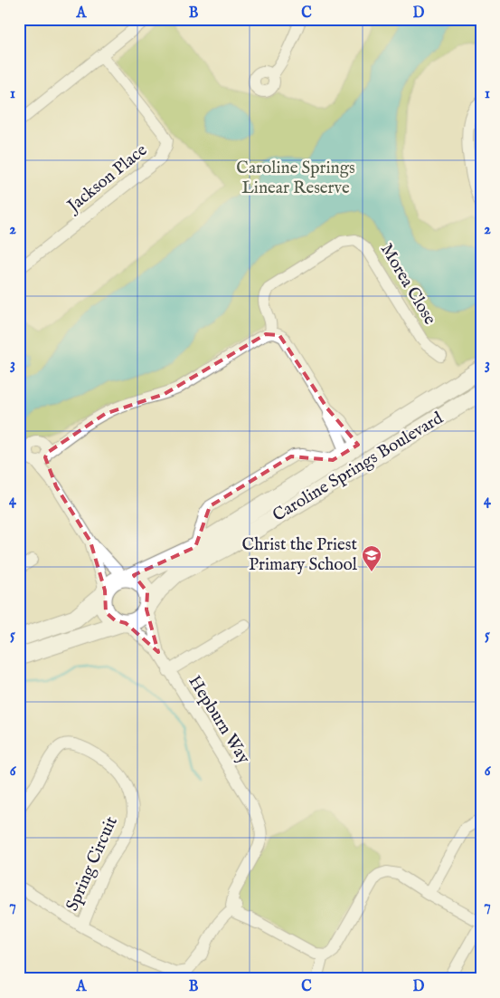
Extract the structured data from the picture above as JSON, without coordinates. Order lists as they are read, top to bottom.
{
  "streets": {
    "main road": ["Caroline Springs Boulevard"],
    "street": [
      "Jackson Place",
      "Morea Close",
      "Hepburn Way",
      "Spring Circuit"
    ]
  },
  "crossings": [
    ["Caroline Springs Boulevard", "Hepburn Way"]
  ],
  "parks": ["Caroline Springs Linear Reserve"],
  "places": {
    "school or university": ["Christ the Priest Primary School"]
  },
  "grid": {
    "columns": [
      "A",
      "B",
      "C",
      "D"
    ],
    "rows": [
      "1",
      "2",
      "3",
      "4",
      "5",
      "6",
      "7"
    ]
  }
}
